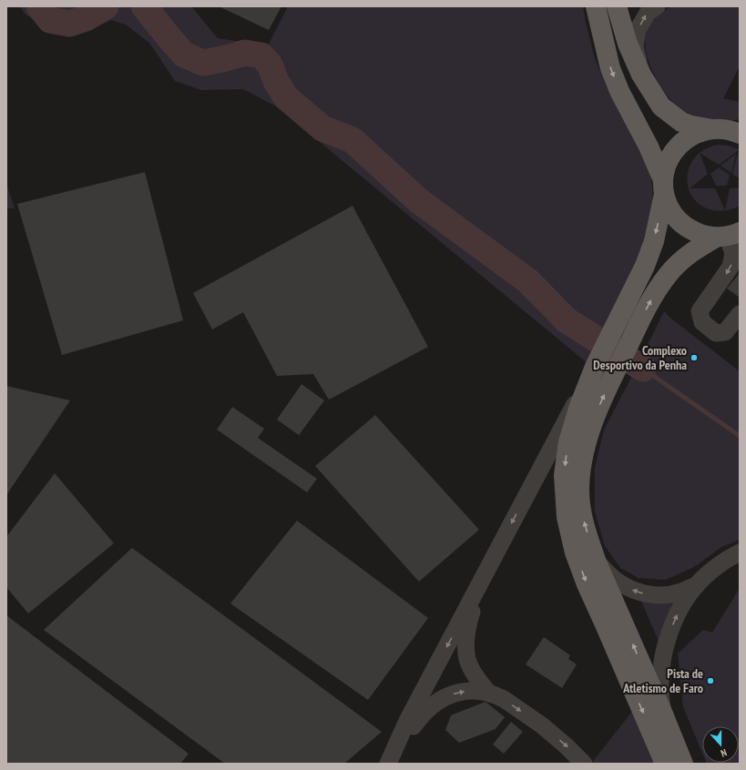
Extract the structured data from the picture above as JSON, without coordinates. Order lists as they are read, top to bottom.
{
  "places": ["Complexo Desportivo da Penha", "Pista de Atletismo de Faro"],
  "north": "bottom"
}
